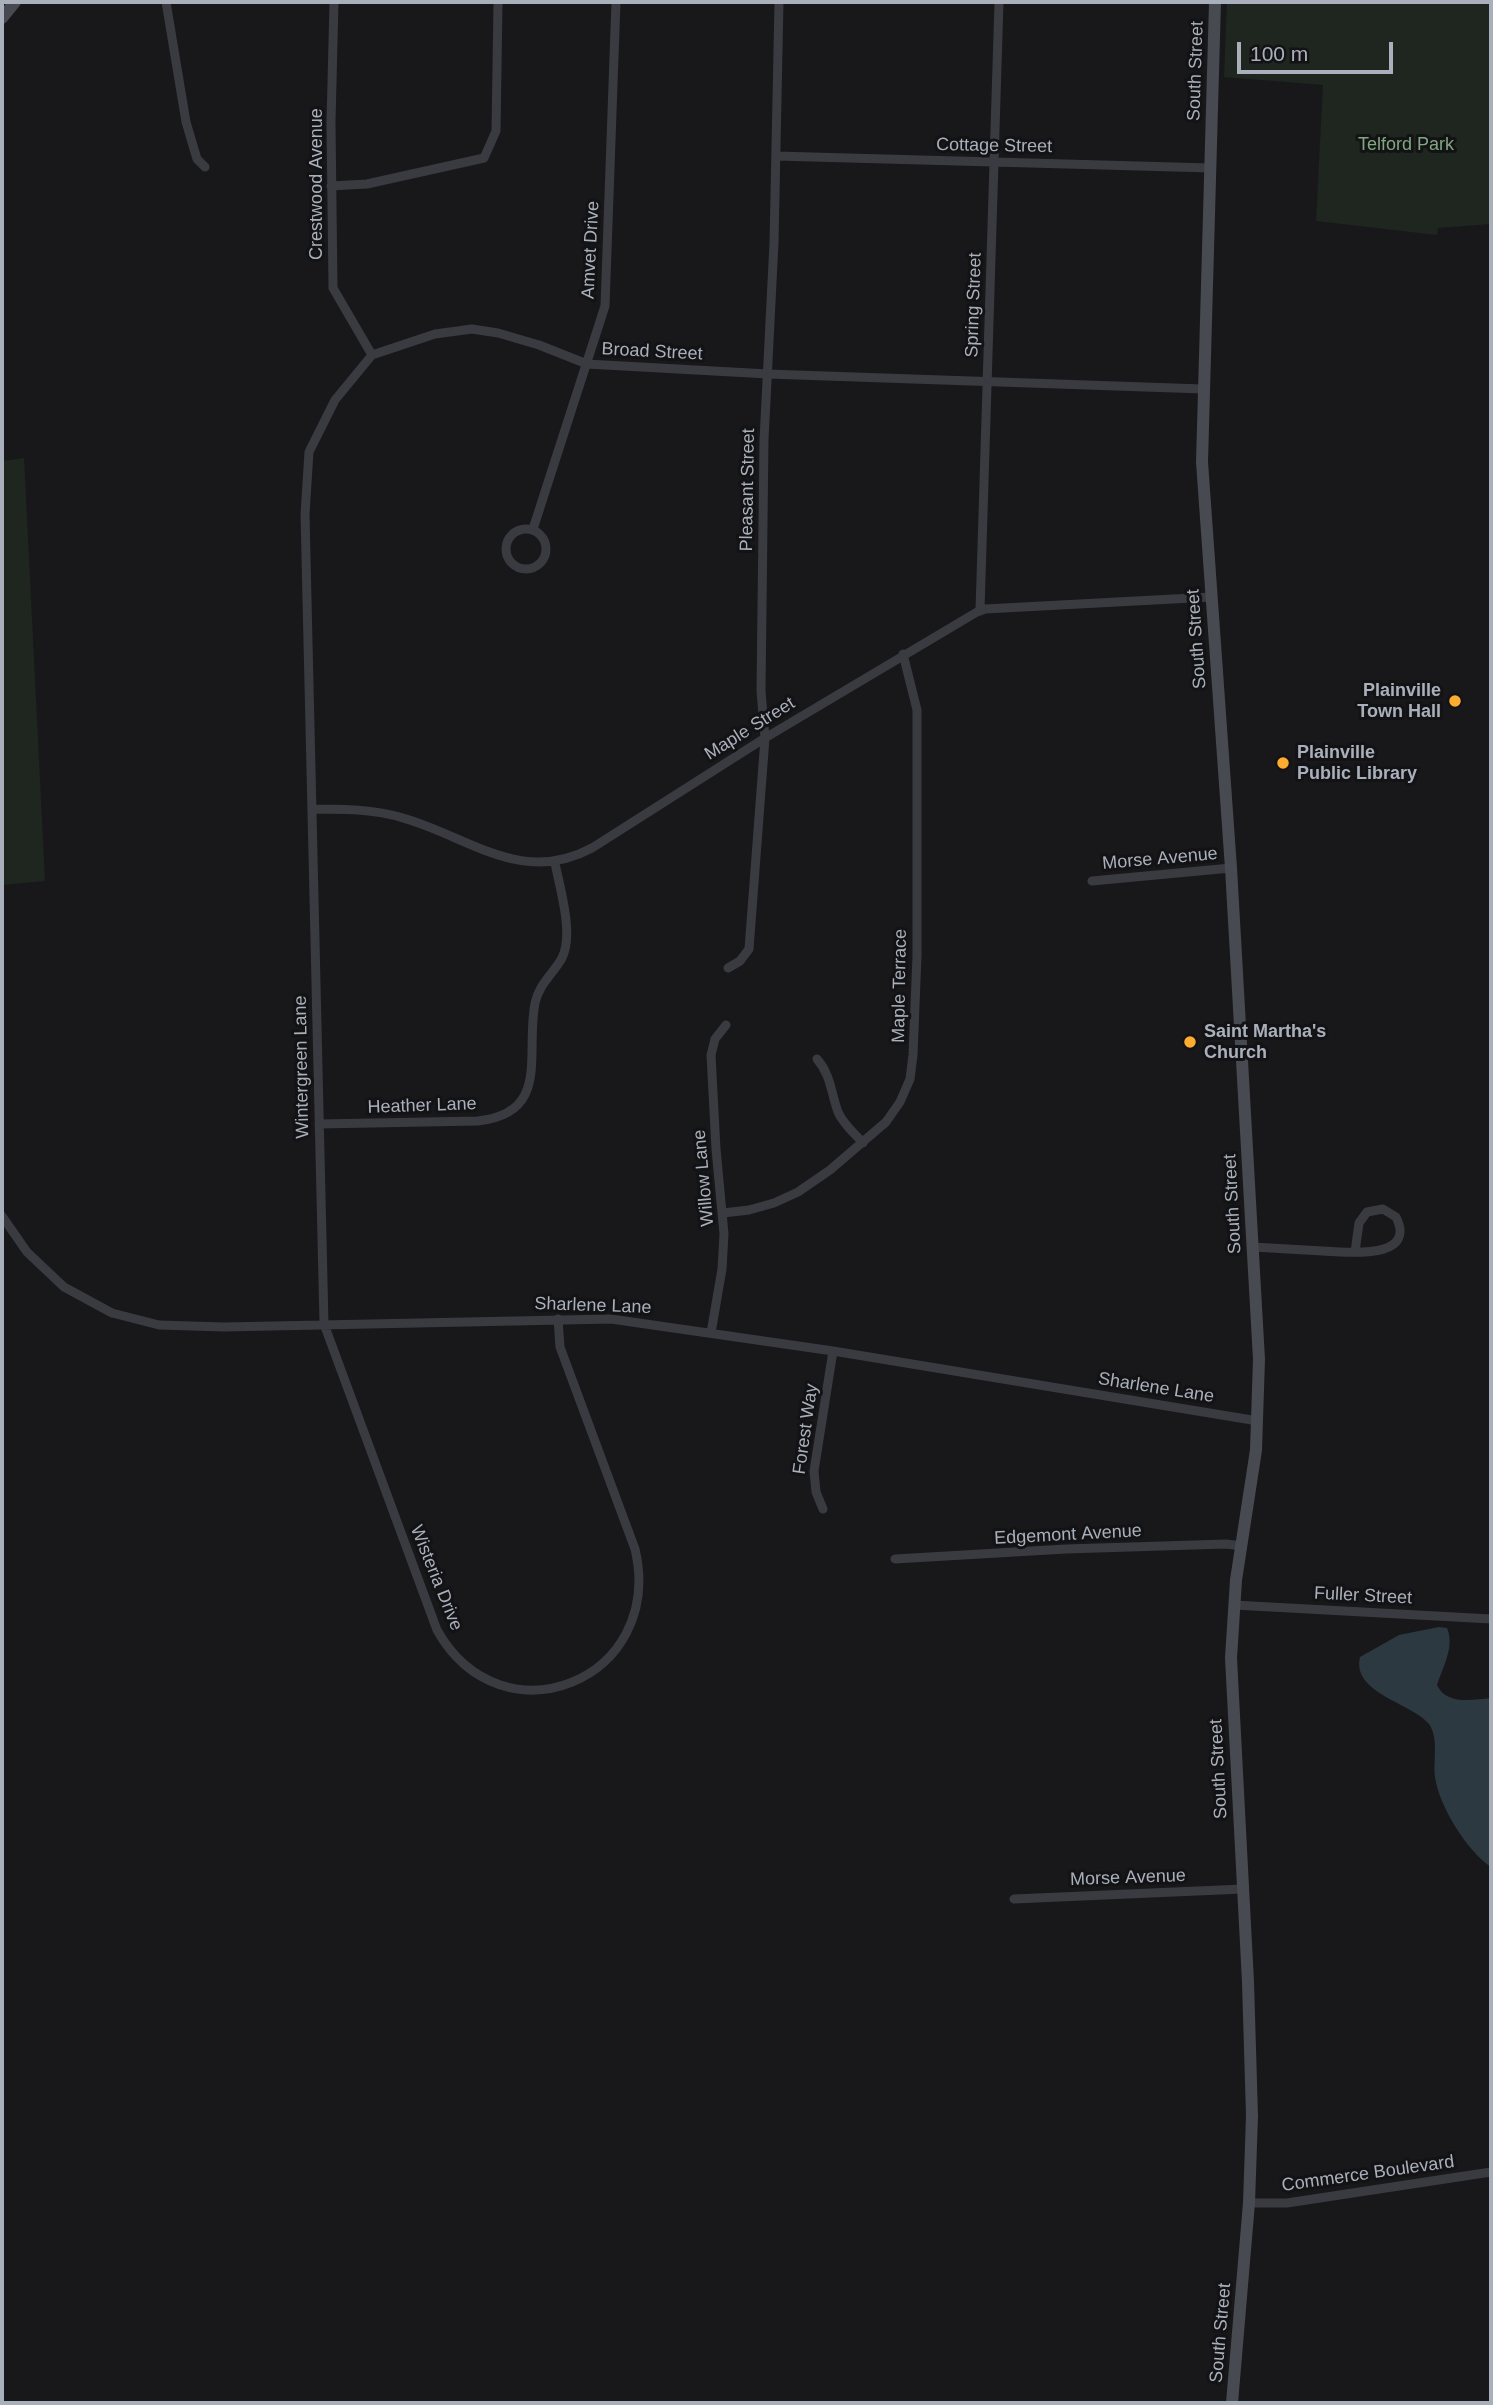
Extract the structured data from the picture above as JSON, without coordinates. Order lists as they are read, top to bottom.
{
  "streets": {
    "main road": ["South Street"],
    "street": [
      "Cottage Street",
      "Crestwood Avenue",
      "Amvet Drive",
      "Spring Street",
      "Broad Street",
      "Pleasant Street",
      "Maple Street",
      "Morse Avenue",
      "Maple Terrace",
      "Wintergreen Lane",
      "Heather Lane",
      "Willow Lane",
      "Sharlene Lane",
      "Forest Way",
      "Edgemont Avenue",
      "Wisteria Drive",
      "Fuller Street",
      "Commerce Boulevard"
    ]
  },
  "crossings": [
    ["South Street", "Cottage Street"],
    ["South Street", "Broad Street"],
    ["South Street", "Maple Street"],
    ["South Street", "Morse Avenue"],
    ["South Street", "Sharlene Lane"],
    ["South Street", "Edgemont Avenue"],
    ["South Street", "Fuller Street"],
    ["South Street", "Commerce Boulevard"],
    ["Cottage Street", "Spring Street"],
    ["Cottage Street", "Pleasant Street"],
    ["Crestwood Avenue", "Broad Street"],
    ["Amvet Drive", "Broad Street"],
    ["Spring Street", "Broad Street"],
    ["Spring Street", "Maple Street"],
    ["Broad Street", "Pleasant Street"],
    ["Pleasant Street", "Maple Street"],
    ["Maple Street", "Maple Terrace"],
    ["Maple Street", "Wintergreen Lane"],
    ["Maple Street", "Heather Lane"],
    ["Maple Terrace", "Willow Lane"],
    ["Wintergreen Lane", "Heather Lane"],
    ["Wintergreen Lane", "Sharlene Lane"],
    ["Wintergreen Lane", "Wisteria Drive"],
    ["Willow Lane", "Sharlene Lane"],
    ["Sharlene Lane", "Forest Way"],
    ["Sharlene Lane", "Wisteria Drive"]
  ],
  "parks": ["Telford Park"],
  "places": ["Plainville Town Hall", "Plainville Public Library", "Saint Martha's Church"],
  "scale_bar": "100 m"
}
